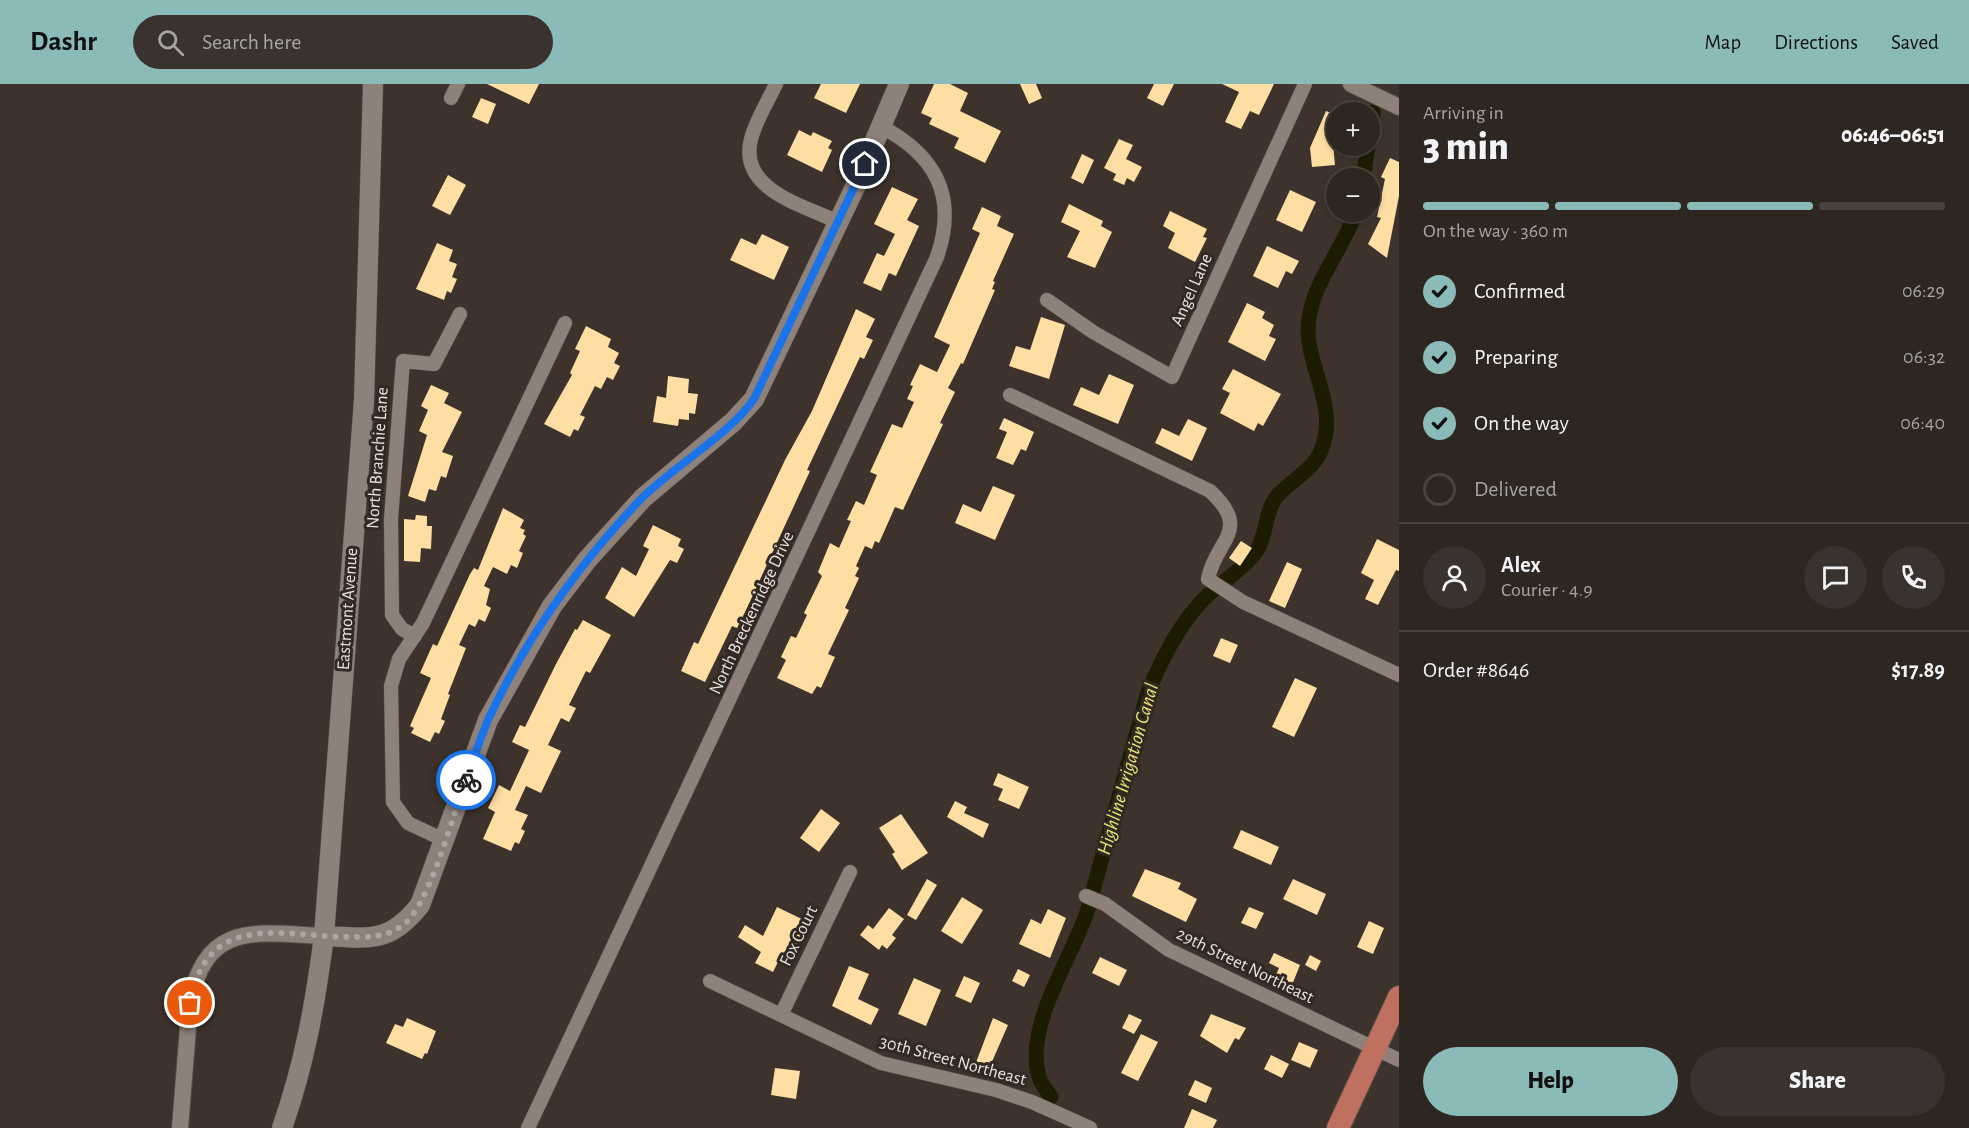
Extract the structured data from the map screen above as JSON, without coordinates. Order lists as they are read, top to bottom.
{
  "streets": {
    "main road": ["Eastmont Avenue"],
    "street": [
      "Angel Lane",
      "North Branchie Lane",
      "North Breckenridge Drive",
      "Fox Court",
      "29th Street Northeast",
      "30th Street Northeast"
    ]
  },
  "crossings": [
    ["Fox Court", "30th Street Northeast"]
  ],
  "water": ["Highline Irrigation Canal"],
  "page": {
    "header": "Dashr",
    "search": "Search here",
    "nav": ["Map", "Directions", "Saved"],
    "heading": ["3 min", "Arriving in", "06:46–06:51"],
    "panel": [
      "Alex",
      "Courier · 4.9",
      "Order #8646",
      "$17.89"
    ],
    "map_buttons": ["+", "−"],
    "bar": "On the way · 360 m",
    "list": [
      ["Confirmed", "06:29"],
      ["Preparing", "06:32"],
      ["On the way", "06:40"],
      "Delivered"
    ],
    "buttons": ["Help", "Share"]
  }
}
